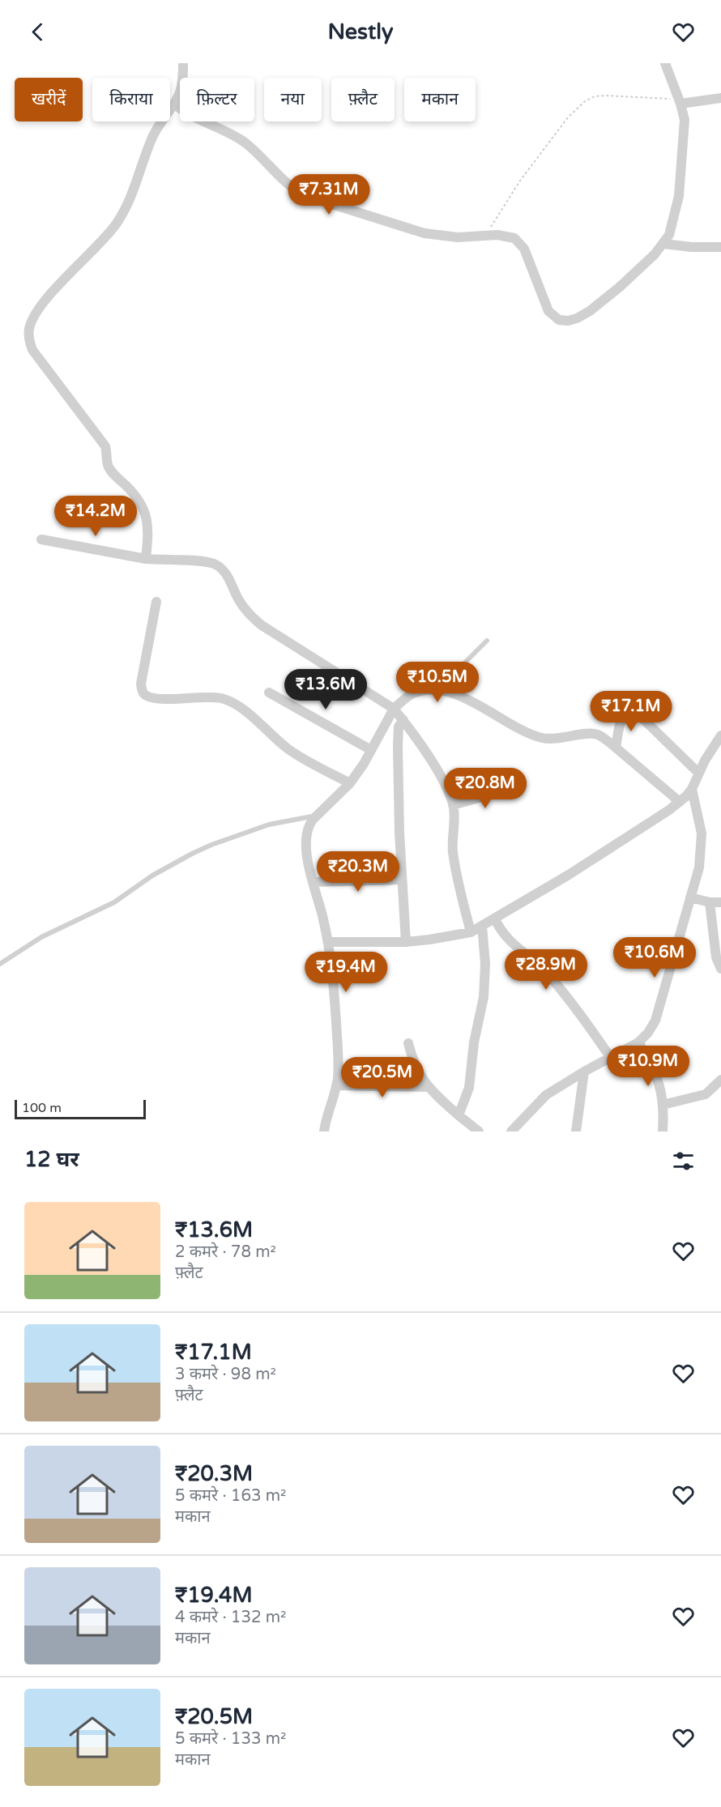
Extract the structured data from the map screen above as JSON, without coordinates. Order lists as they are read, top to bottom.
{
  "scale_bar": "100 m",
  "page": {
    "header": "Nestly",
    "chip": [
      "खरीदें",
      "किराया",
      "फ़िल्टर",
      "नया",
      "फ़्लैट",
      "मकान"
    ],
    "price": [
      "₹7.31M",
      "₹14.2M",
      "₹10.5M",
      "₹13.6M",
      "₹17.1M",
      "₹20.8M",
      "₹20.3M",
      "₹10.6M",
      "₹28.9M",
      "₹19.4M",
      "₹10.9M",
      "₹20.5M"
    ],
    "scale": "100 m",
    "heading": "12 घर",
    "list": [
      {
        "name": "₹13.6M",
        "note": "2 कमरे · 78 m² · फ़्लैट"
      },
      {
        "name": "₹17.1M",
        "note": "3 कमरे · 98 m² · फ़्लैट"
      },
      {
        "name": "₹20.3M",
        "note": "5 कमरे · 163 m² · मकान"
      },
      {
        "name": "₹19.4M",
        "note": "4 कमरे · 132 m² · मकान"
      },
      {
        "name": "₹20.5M",
        "note": "5 कमरे · 133 m² · मकान"
      }
    ]
  }
}
